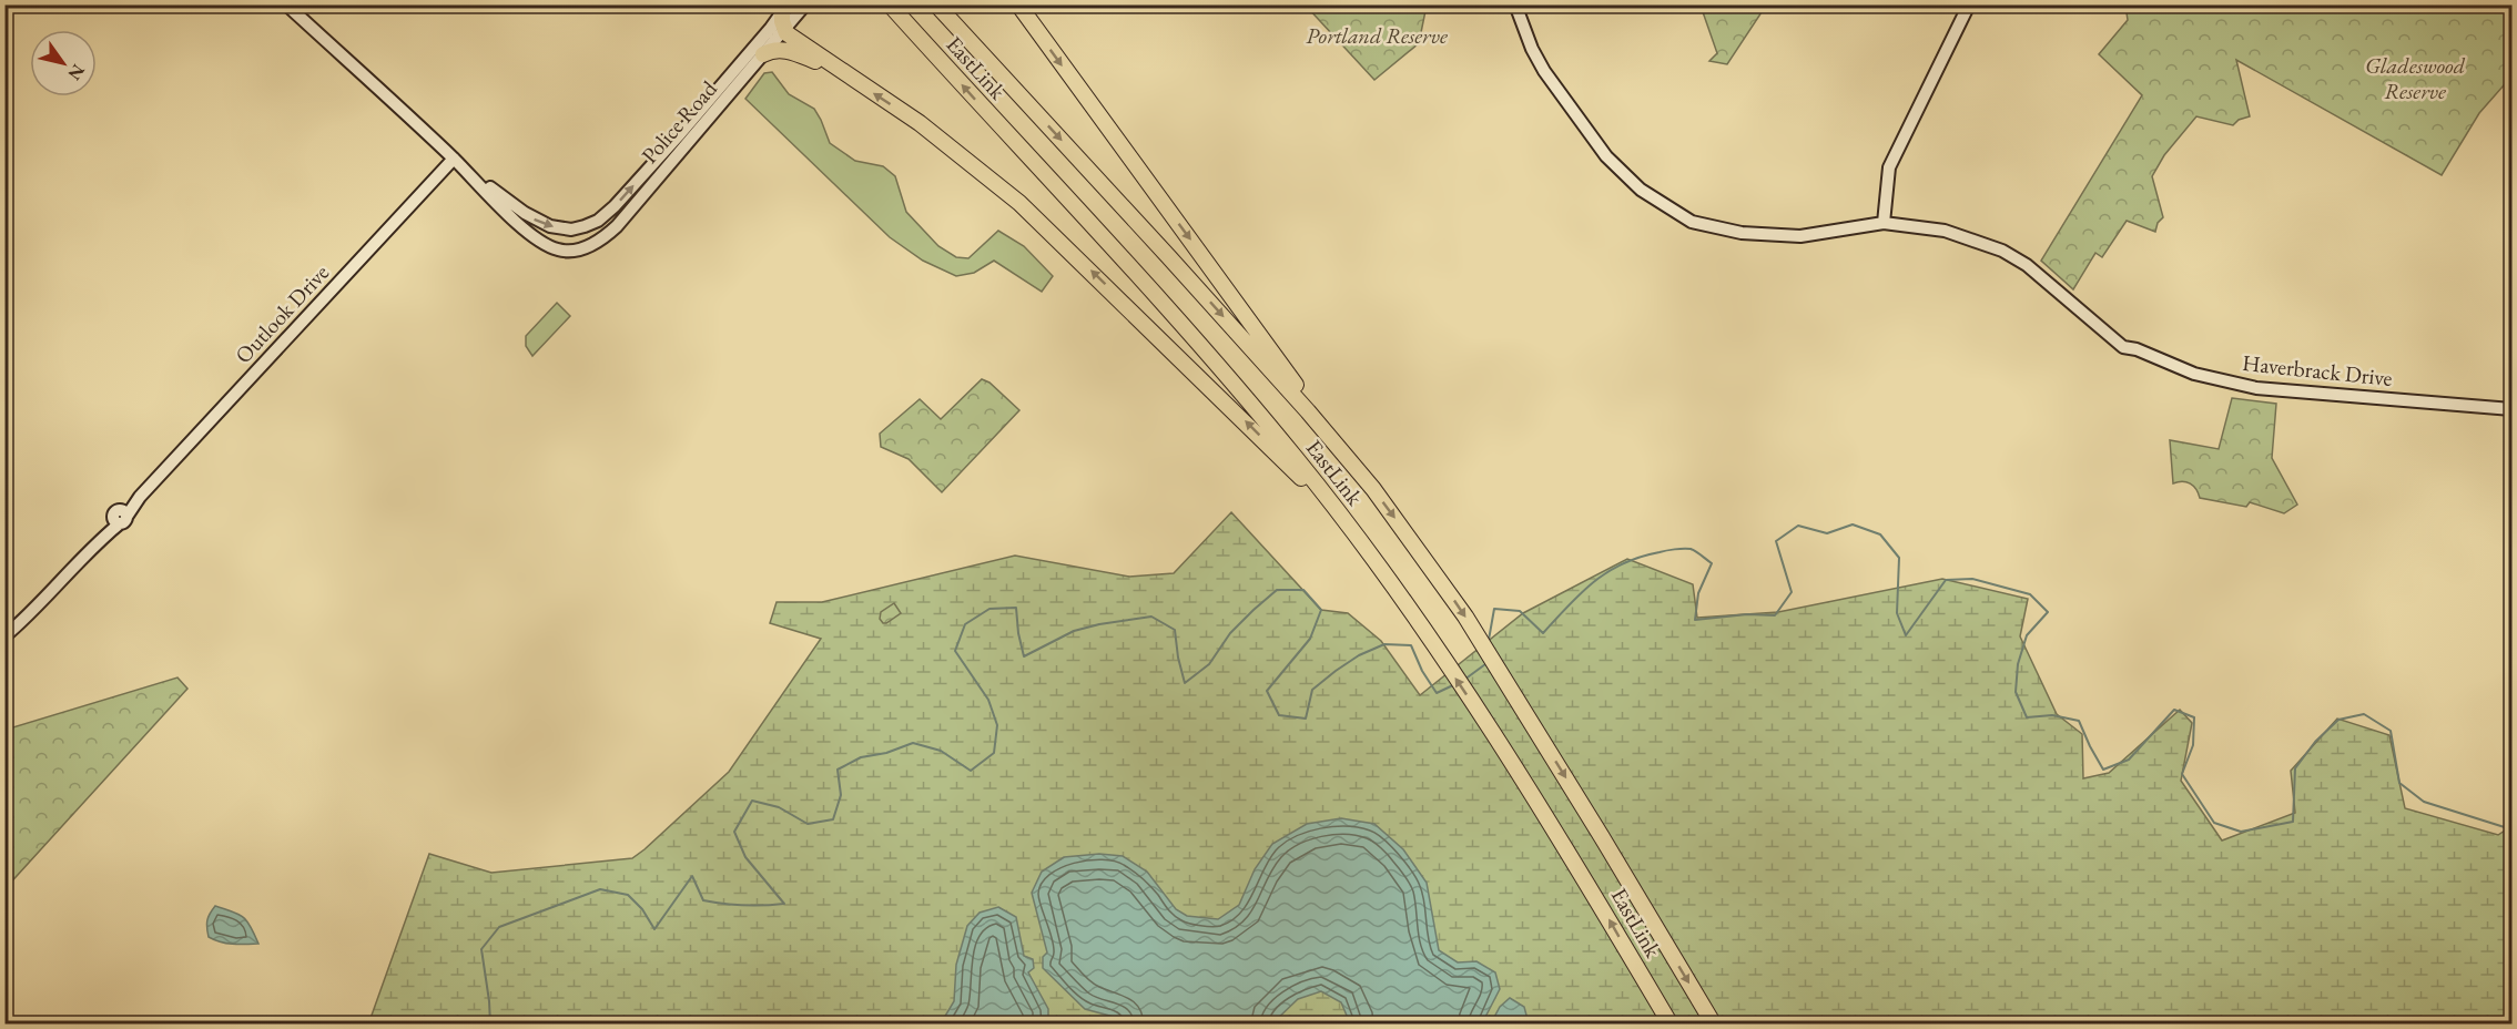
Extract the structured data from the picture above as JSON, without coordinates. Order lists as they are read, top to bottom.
{
  "streets": {
    "highway": ["EastLink"],
    "street": ["Police Road", "Outlook Drive", "Haverbrack Drive"]
  },
  "parks": ["Portland Reserve", "Gladeswood Reserve"],
  "north": "bottom right"
}
